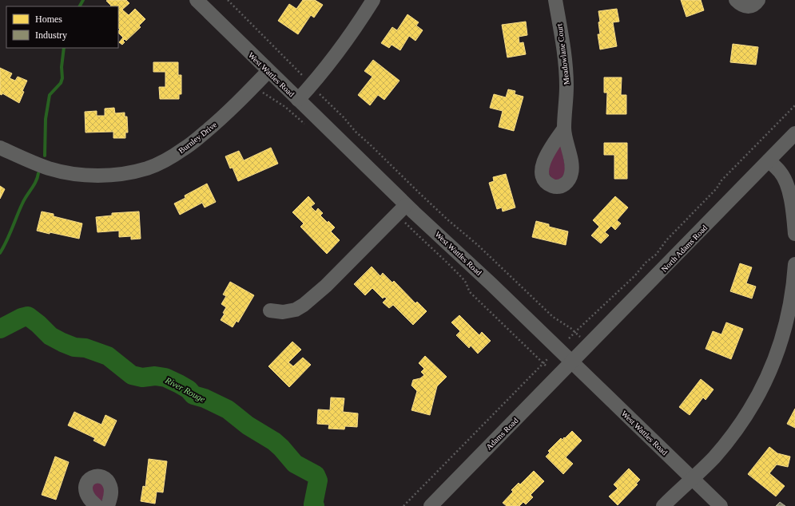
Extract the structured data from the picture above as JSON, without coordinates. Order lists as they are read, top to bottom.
{
  "streets": {
    "street": [
      "Meadowlane Court",
      "West Wattles Road",
      "Burnley Drive",
      "North Adams Road",
      "Adams Road"
    ]
  },
  "crossings": [
    ["West Wattles Road", "Burnley Drive"],
    ["West Wattles Road", "North Adams Road"],
    ["West Wattles Road", "Adams Road"],
    ["North Adams Road", "Adams Road"]
  ],
  "water": ["River Rouge"],
  "legend": ["Homes", "Industry"]
}
